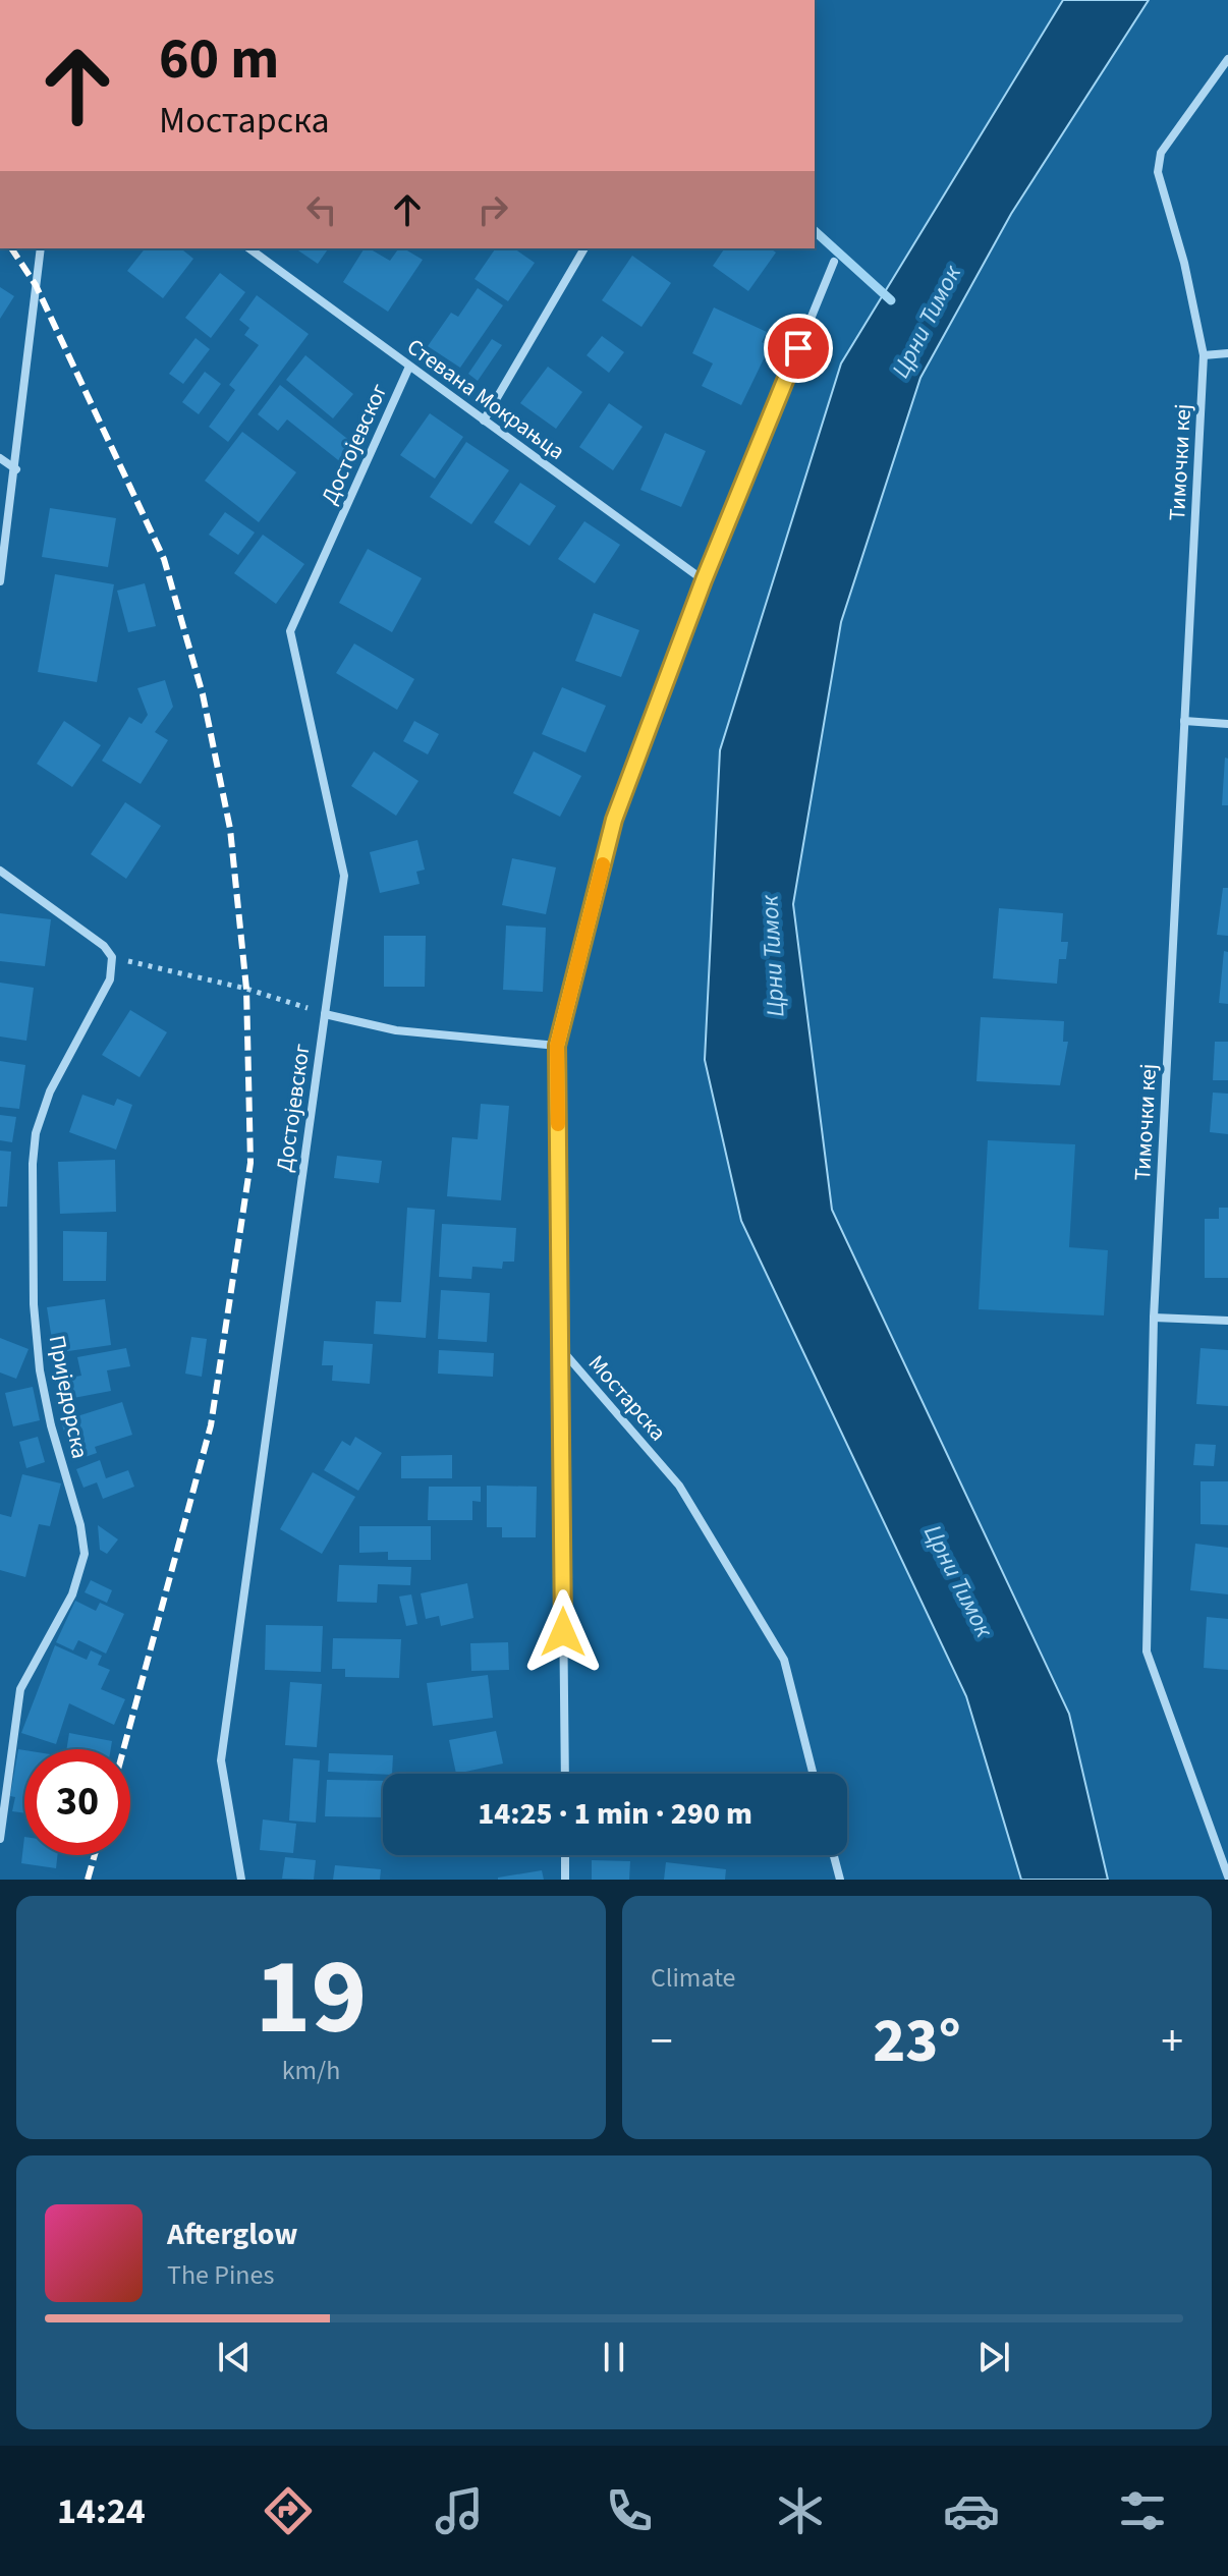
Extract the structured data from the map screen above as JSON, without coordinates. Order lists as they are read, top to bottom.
{
  "streets": {
    "street": [
      "Стевана Мокрањца",
      "Достојевског",
      "Тимочки кеј",
      "Приједорска",
      "Мостарска"
    ]
  },
  "crossings": [
    ["Стевана Мокрањца", "Достојевског"],
    ["Стевана Мокрањца", "Мостарска"]
  ],
  "water": ["Црни Тимок"],
  "page": {
    "turn": ["60 m", "Мостарска"],
    "limit": "30",
    "trip": "14:25 · 1 min · 290 m",
    "tile": [
      ["19", "km/h"],
      "Climate"
    ],
    "heat": ["−", "23°", "+"],
    "song": ["Afterglow", "The Pines"],
    "tabs": "14:24"
  }
}
